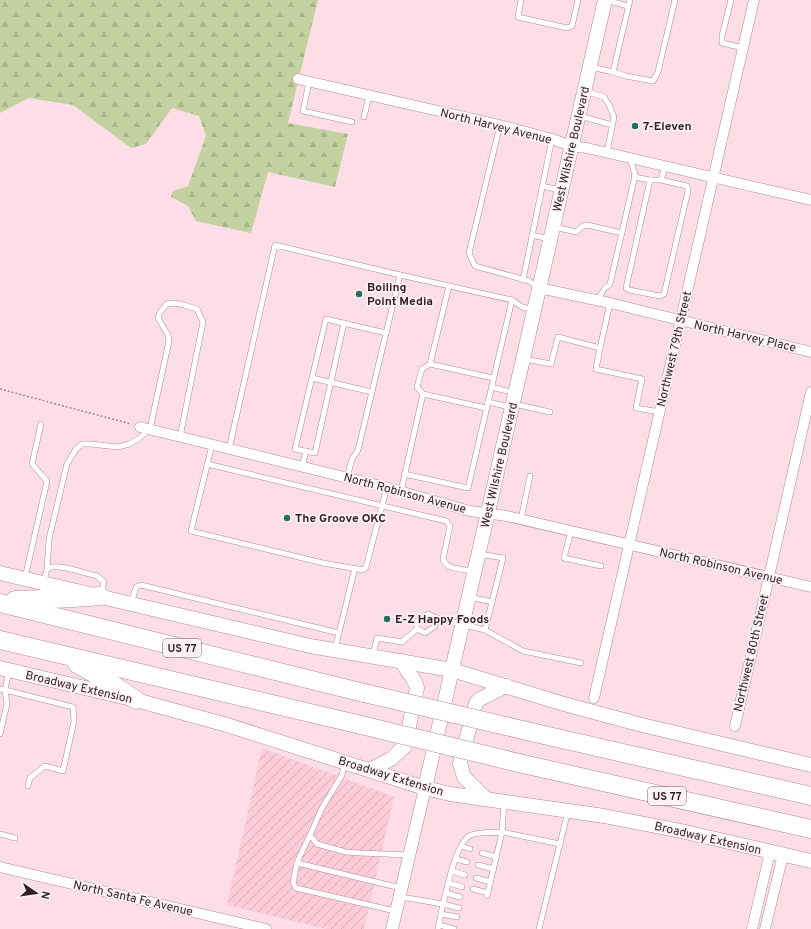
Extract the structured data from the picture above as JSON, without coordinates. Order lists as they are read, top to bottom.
{
  "streets": {
    "highway": ["US 77"],
    "main road": ["West Wilshire Boulevard", "Broadway Extension"],
    "street": [
      "North Harvey Avenue",
      "North Harvey Place",
      "Northwest 79th Street",
      "North Robinson Avenue",
      "Northwest 80th Street",
      "North Santa Fe Avenue"
    ]
  },
  "crossings": [
    ["North Harvey Avenue", "West Wilshire Boulevard"],
    ["North Harvey Avenue", "Northwest 79th Street"],
    ["West Wilshire Boulevard", "North Harvey Place"],
    ["West Wilshire Boulevard", "North Robinson Avenue"],
    ["West Wilshire Boulevard", "Broadway Extension"],
    ["North Harvey Place", "Northwest 79th Street"],
    ["Northwest 79th Street", "North Robinson Avenue"],
    ["North Robinson Avenue", "Northwest 80th Street"]
  ],
  "places": [
    "7-Eleven",
    "Boiling Point Media",
    "The Groove OKC",
    "E-Z Happy Foods"
  ],
  "north": "right"
}
